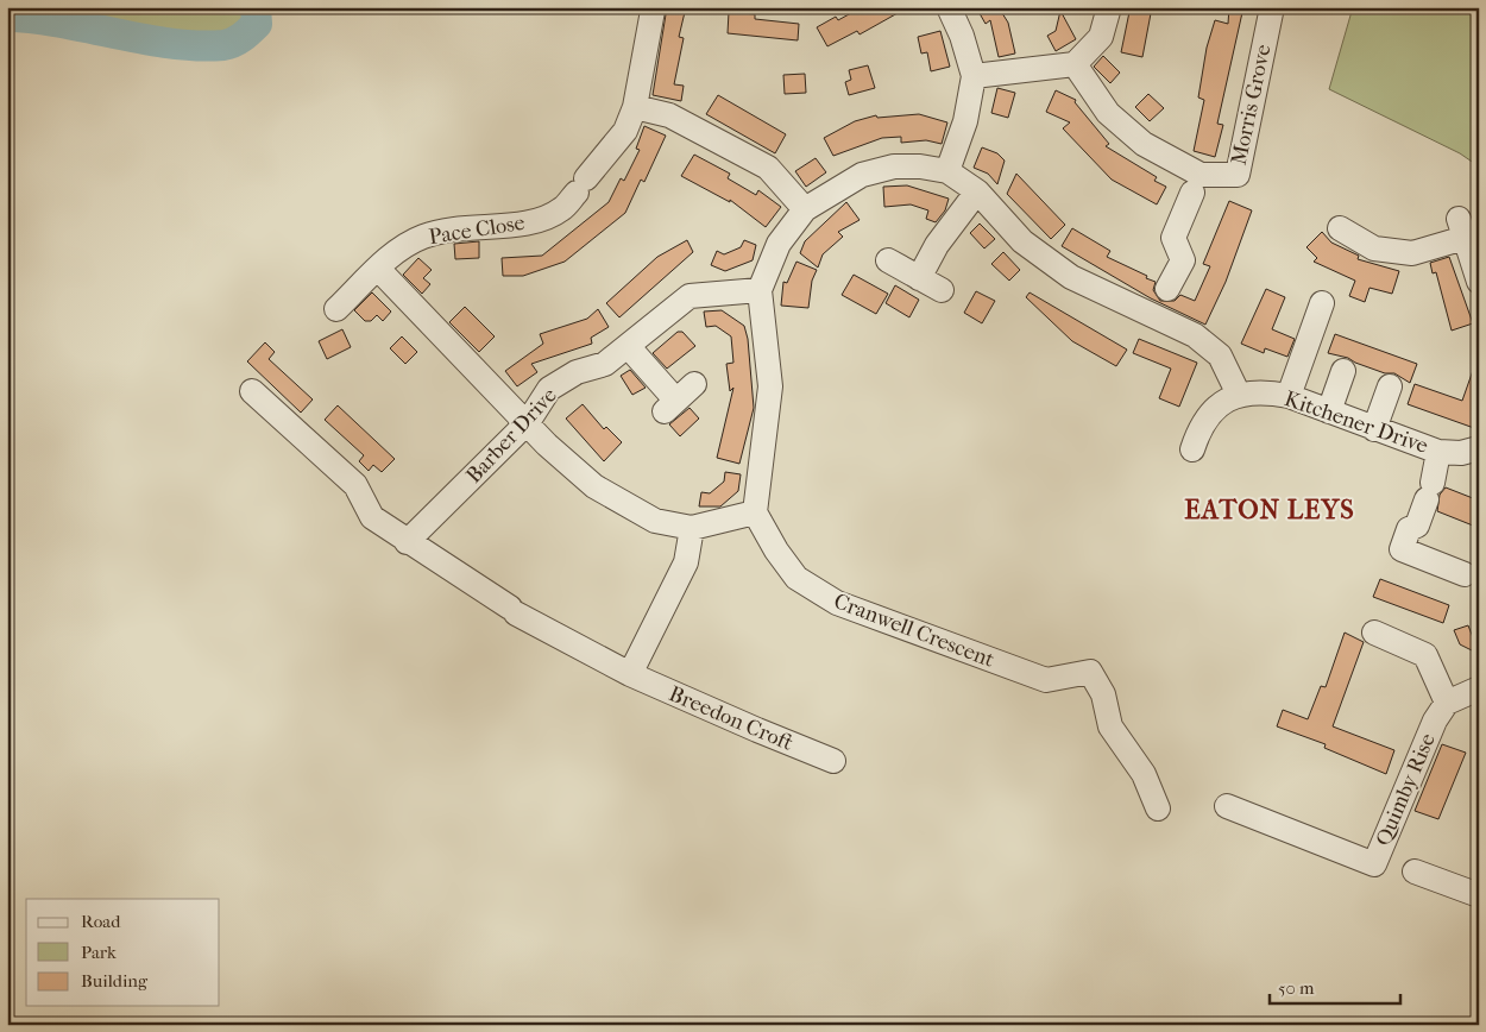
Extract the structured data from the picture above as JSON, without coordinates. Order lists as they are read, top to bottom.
{
  "streets": {
    "street": [
      "Morris Grove",
      "Pace Close",
      "Kitchener Drive",
      "Barber Drive",
      "Cranwell Crescent",
      "Breedon Croft",
      "Quimby Rise"
    ]
  },
  "crossings": [
    ["Barber Drive", "Breedon Croft"]
  ],
  "districts": ["EATON LEYS"],
  "legend": ["Road", "Park", "Building"],
  "scale_bar": "50 m"
}
